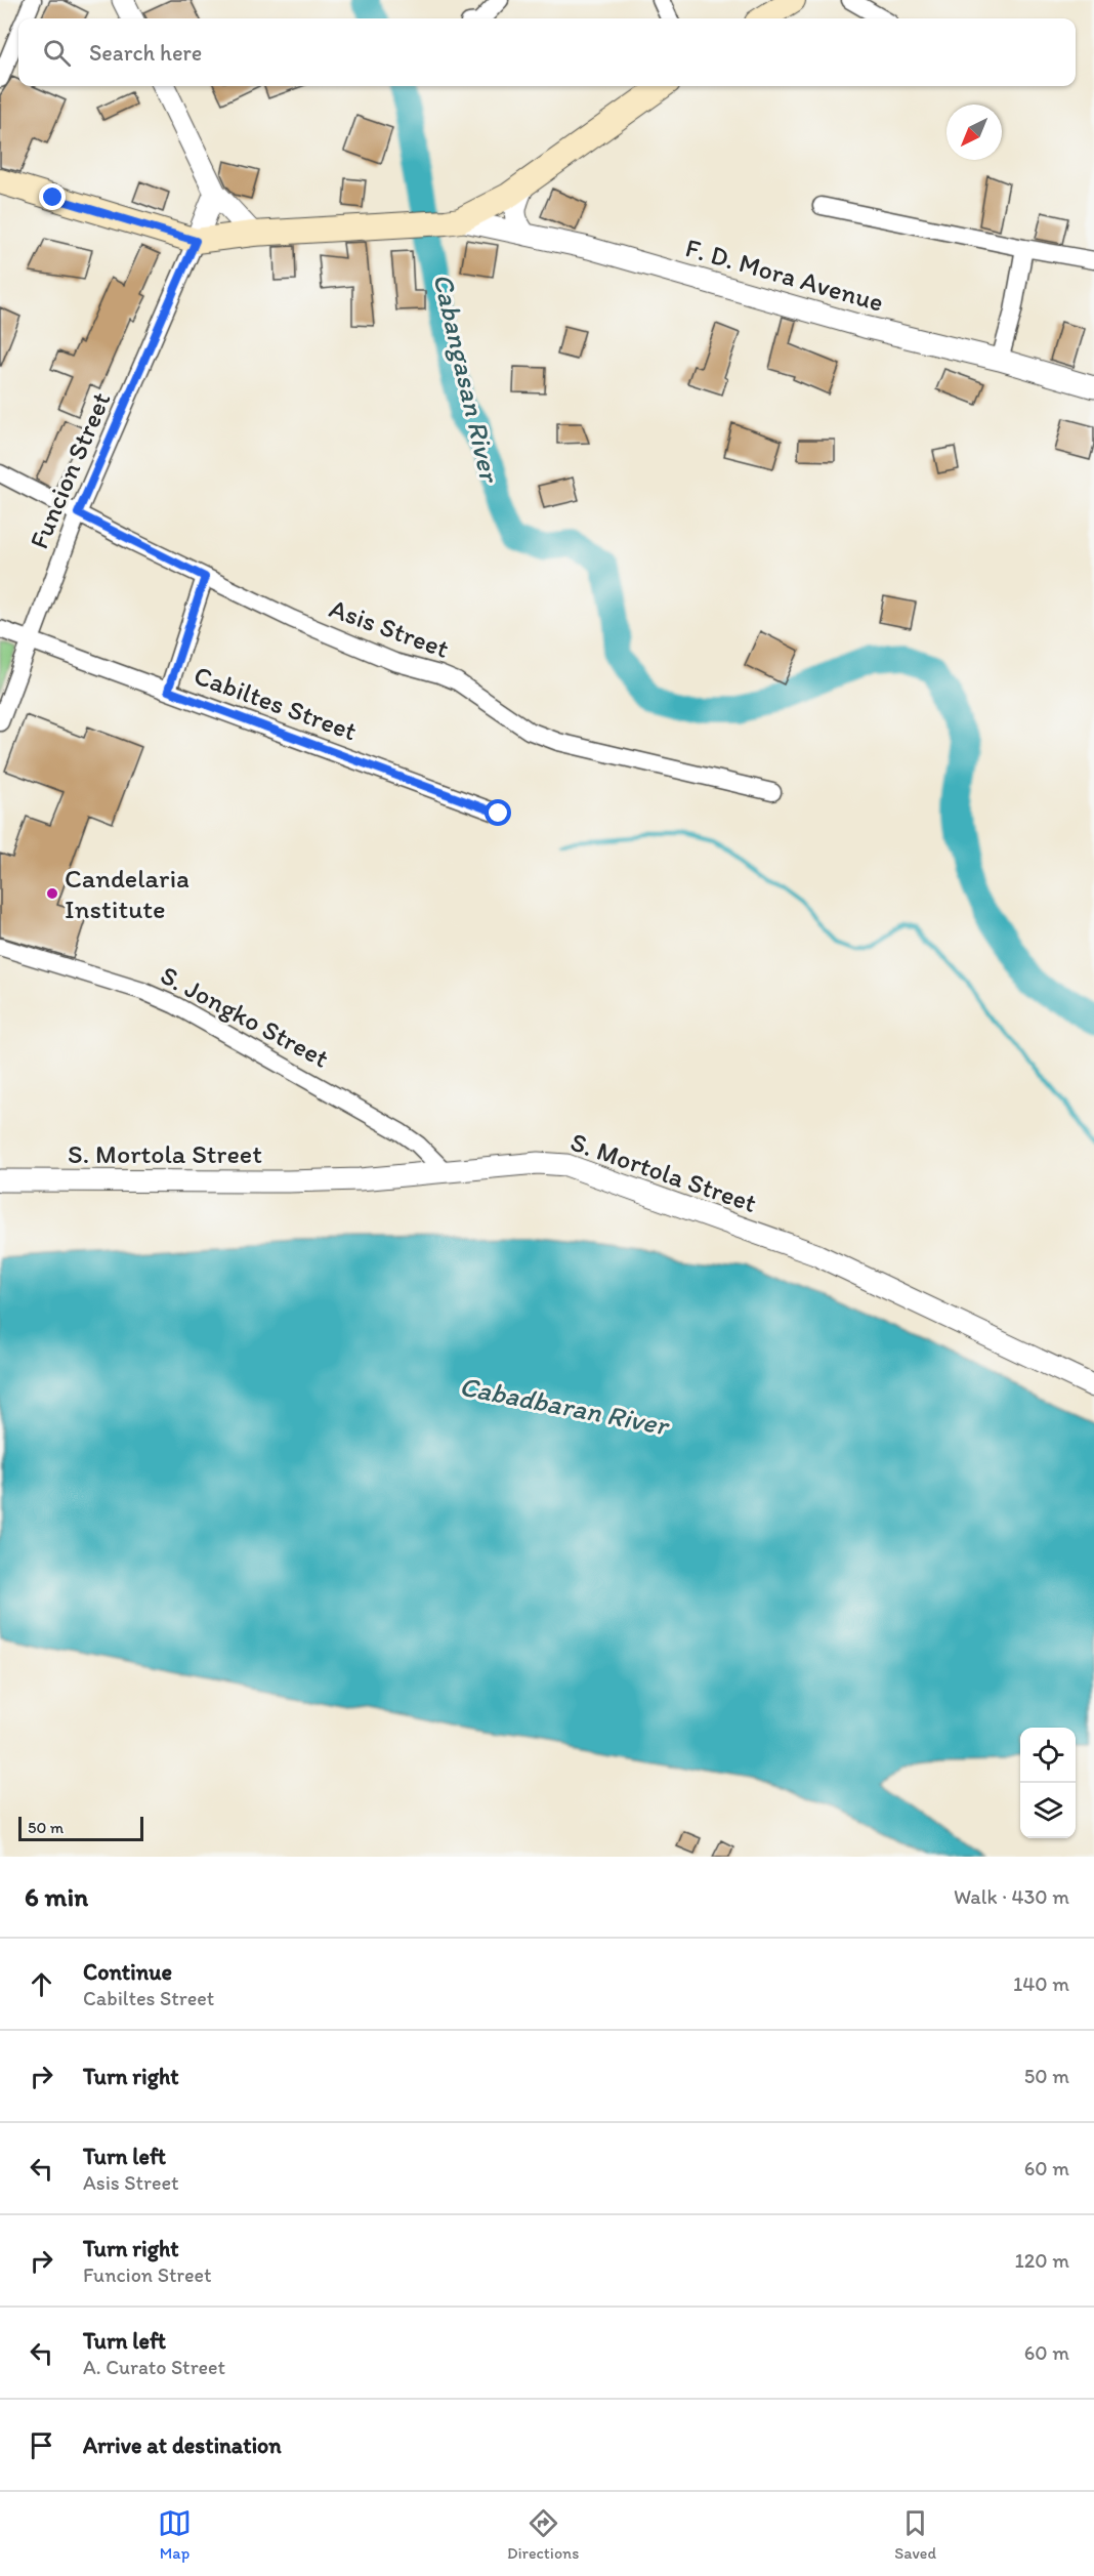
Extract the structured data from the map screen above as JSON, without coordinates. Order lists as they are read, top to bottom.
{
  "streets": {
    "street": [
      "F. D. Mora Avenue",
      "Funcion Street",
      "Asis Street",
      "Cabiltes Street",
      "S. Jongko Street",
      "S. Mortola Street"
    ]
  },
  "crossings": [
    ["Funcion Street", "Asis Street"],
    ["Funcion Street", "Cabiltes Street"],
    ["S. Jongko Street", "S. Mortola Street"]
  ],
  "water": ["Cabangasan River", "Cabadbaran River"],
  "places": ["Candelaria Institute"],
  "scale_bar": "50 m",
  "north": "bottom left",
  "page": {
    "search": "Search here",
    "scale": "50 m",
    "heading": ["6 min", "Walk · 430 m"],
    "list": [
      ["Continue", "Cabiltes Street", "140 m"],
      ["Turn right", "50 m"],
      ["Turn left", "Asis Street", "60 m"],
      ["Turn right", "Funcion Street", "120 m"],
      ["Turn left", "A. Curato Street", "60 m"],
      "Arrive at destination"
    ],
    "nav": ["Map", "Directions", "Saved"]
  }
}
